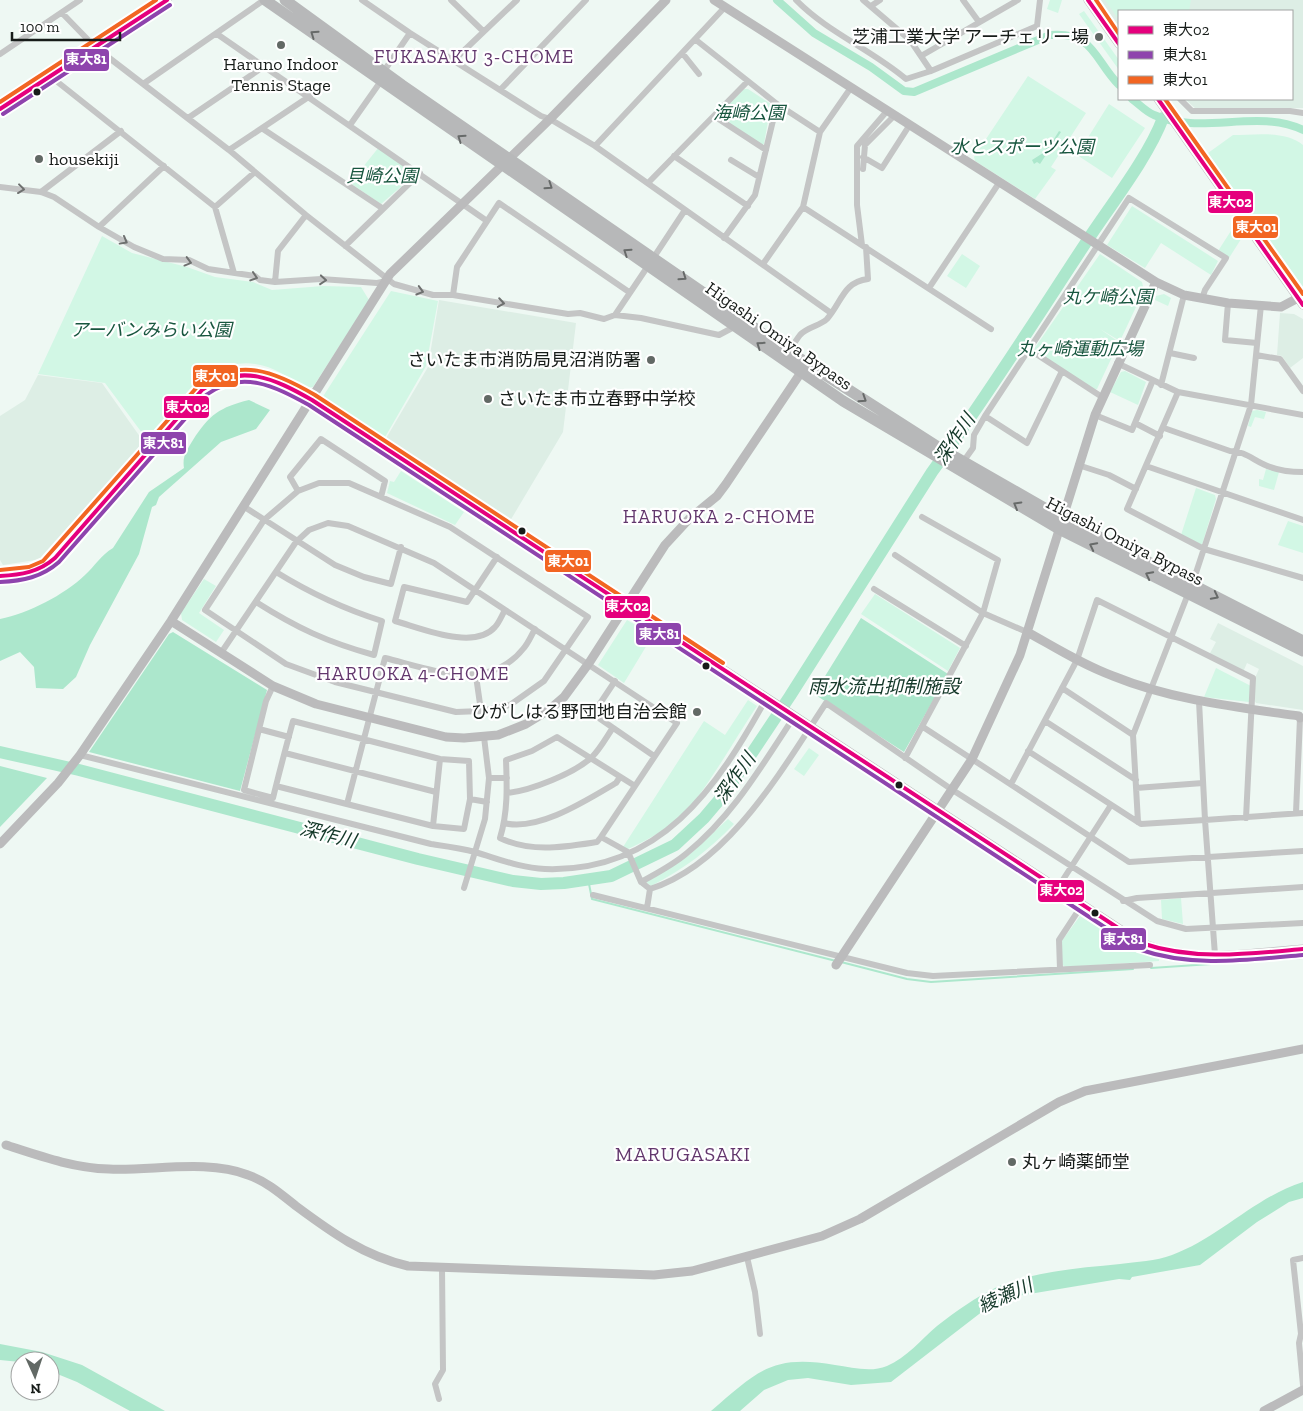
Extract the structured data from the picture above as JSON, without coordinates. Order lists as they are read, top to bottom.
{
  "streets": {
    "highway": ["Higashi Omiya Bypass"]
  },
  "districts": [
    "FUKASAKU 3-CHOME",
    "HARUOKA 2-CHOME",
    "HARUOKA 4-CHOME",
    "MARUGASAKI"
  ],
  "water": ["深作川", "雨水流出抑制施設", "綾瀬川"],
  "parks": [
    "海崎公園",
    "水とスポーツ公園",
    "貝崎公園",
    "丸ケ崎公園",
    "アーバンみらい公園",
    "丸ヶ崎運動広場"
  ],
  "places": [
    "芝浦工業大学 アーチェリー場",
    "Haruno Indoor Tennis Stage",
    "housekiji",
    "さいたま市消防局見沼消防署",
    "さいたま市立春野中学校",
    "ひがしはる野団地自治会館",
    "丸ヶ崎薬師堂"
  ],
  "lines": ["transit line 東大02", "transit line 東大01", "transit line 東大81"],
  "legend": ["東大02", "東大81", "東大01"],
  "scale_bar": "100 m",
  "north": "bottom"
}
